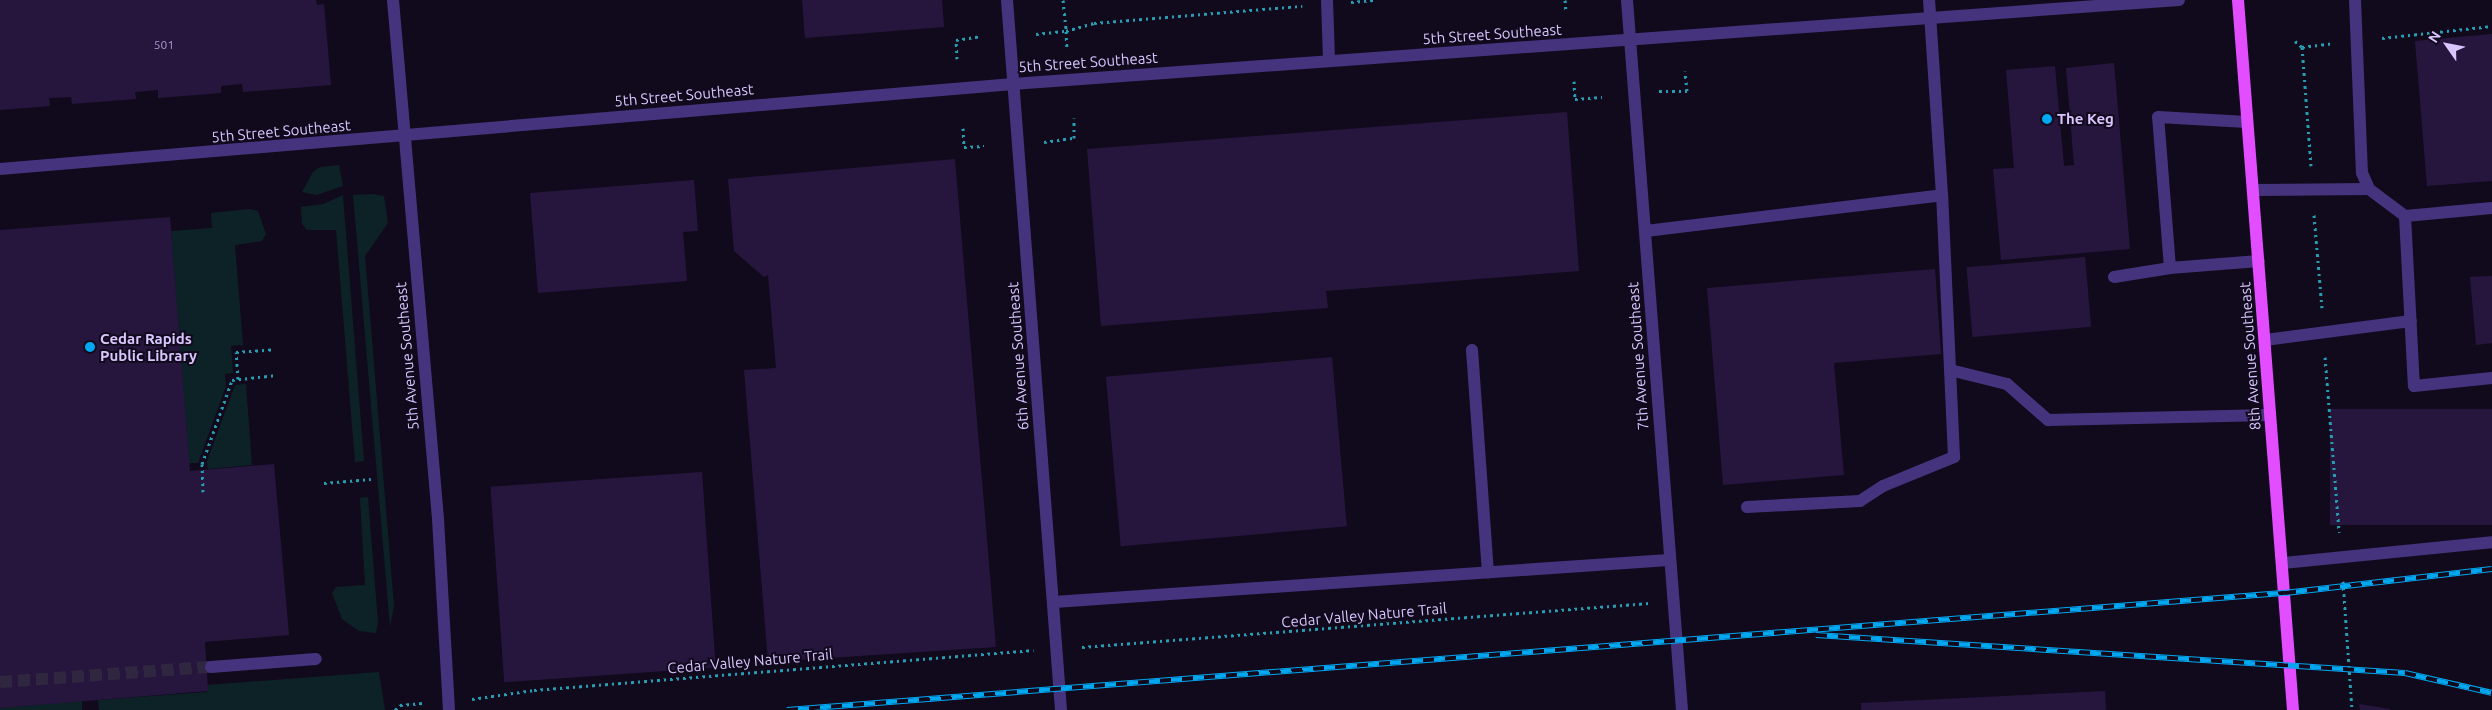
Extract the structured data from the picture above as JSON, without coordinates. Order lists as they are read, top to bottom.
{
  "streets": {
    "main road": ["8th Avenue Southeast"],
    "street": [
      "5th Street Southeast",
      "5th Avenue Southeast",
      "6th Avenue Southeast",
      "7th Avenue Southeast"
    ],
    "path": ["Cedar Valley Nature Trail"]
  },
  "crossings": [
    ["5th Street Southeast", "5th Avenue Southeast"],
    ["5th Street Southeast", "6th Avenue Southeast"],
    ["5th Street Southeast", "7th Avenue Southeast"]
  ],
  "places": ["The Keg", "Cedar Rapids Public Library"],
  "house_numbers": ["501"],
  "north": "top left"
}
